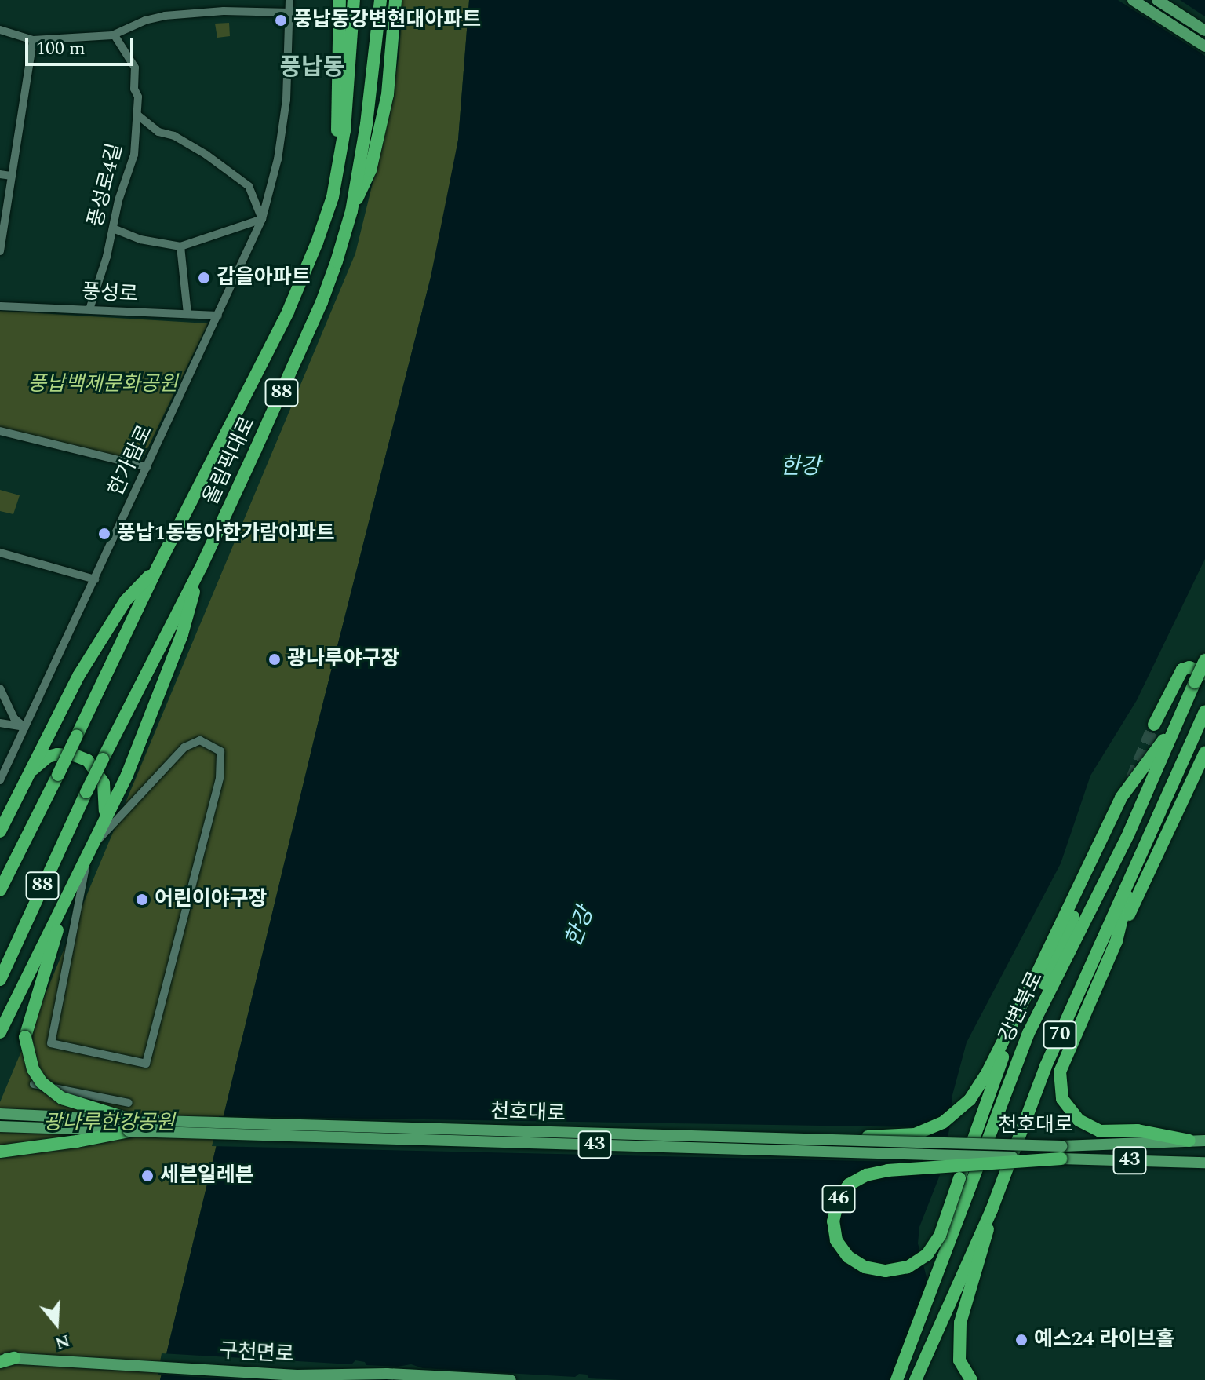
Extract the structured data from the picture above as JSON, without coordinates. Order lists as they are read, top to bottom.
{
  "streets": {
    "highway": [
      "88",
      "올림픽대로",
      "강변북로",
      "70",
      "46"
    ],
    "main road": ["천호대로", "43", "구천면로"],
    "street": ["풍성로4길", "풍성로", "한가람로"]
  },
  "crossings": [
    ["풍성로4길", "풍성로"],
    ["풍성로", "한가람로"],
    ["강변북로", "46"],
    ["천호대로", "46"]
  ],
  "districts": ["풍납동"],
  "water": ["한강"],
  "parks": ["풍납백제문화공원", "광나루한강공원"],
  "places": [
    "풍납동강변현대아파트",
    "갑을아파트",
    "풍납1동동아한가람아파트",
    "광나루야구장",
    "어린이야구장",
    "세븐일레븐",
    "예스24 라이브홀"
  ],
  "scale_bar": "100 m",
  "north": "bottom"
}
